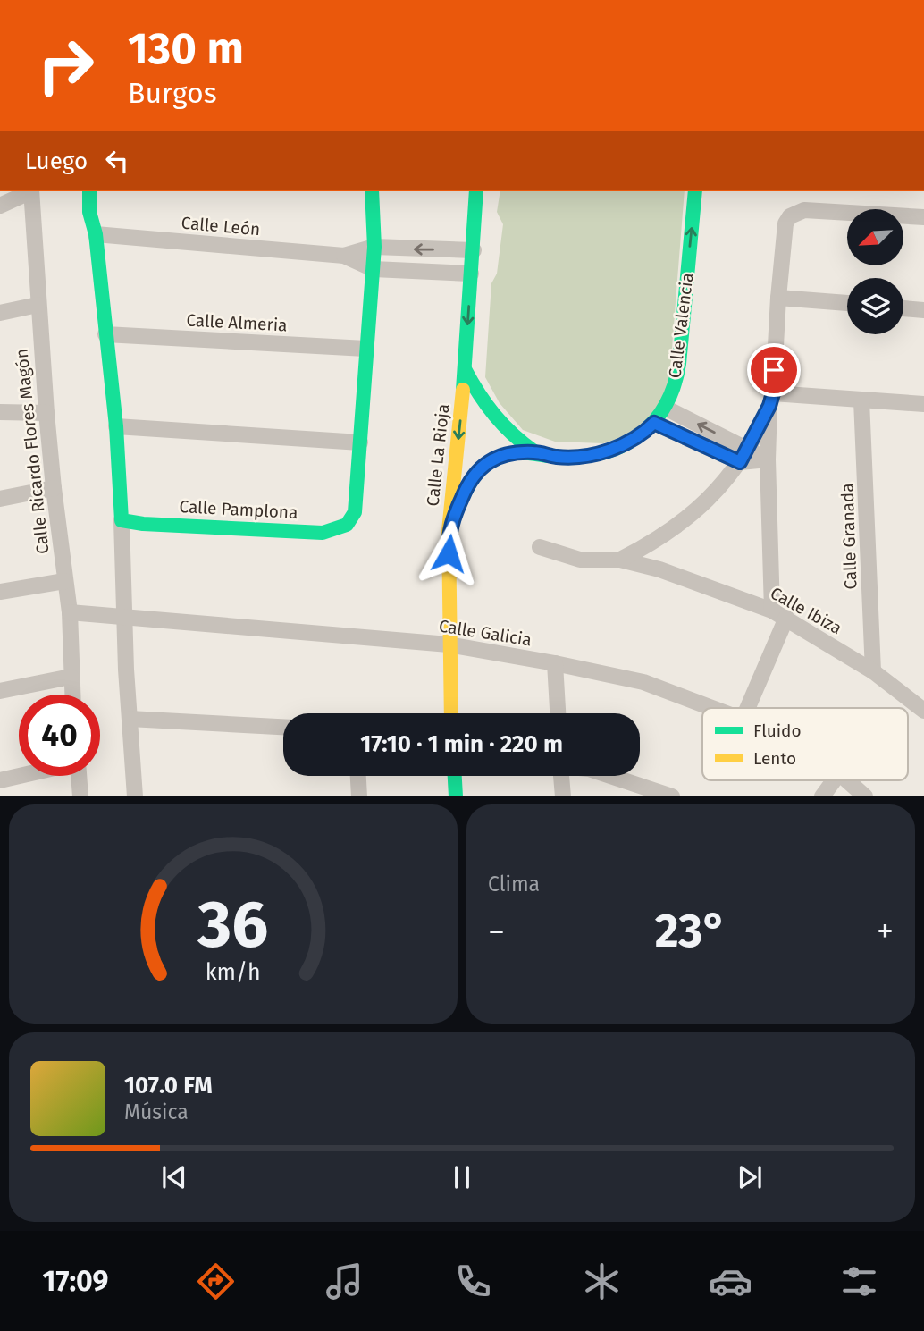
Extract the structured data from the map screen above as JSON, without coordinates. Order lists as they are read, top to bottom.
{
  "streets": {
    "street": [
      "Calle León",
      "Calle Almeria",
      "Calle Valencia",
      "Calle Ricardo Flores Magón",
      "Calle La Rioja",
      "Calle Pamplona",
      "Calle Granada",
      "Calle Ibiza",
      "Calle Galicia"
    ]
  },
  "crossings": [
    ["Calle León", "Calle La Rioja"],
    ["Calle León", "Calle Pamplona"],
    ["Calle Almeria", "Calle Pamplona"],
    ["Calle Valencia", "Calle La Rioja"],
    ["Calle Ricardo Flores Magón", "Calle Galicia"],
    ["Calle La Rioja", "Calle Galicia"],
    ["Calle Granada", "Calle Ibiza"]
  ],
  "one_way": ["Calle La Rioja"],
  "legend": ["Fluido", "Lento"],
  "north": "bottom left",
  "page": {
    "turn": ["130 m", "Burgos"],
    "then": "Luego",
    "limit": "40",
    "trip": "17:10 · 1 min · 220 m",
    "tile": "Clima",
    "heat": ["−", "23°", "+"],
    "song": ["107.0 FM", "Música"],
    "tabs": "17:09",
    "gauge": ["36", "km/h"]
  }
}
